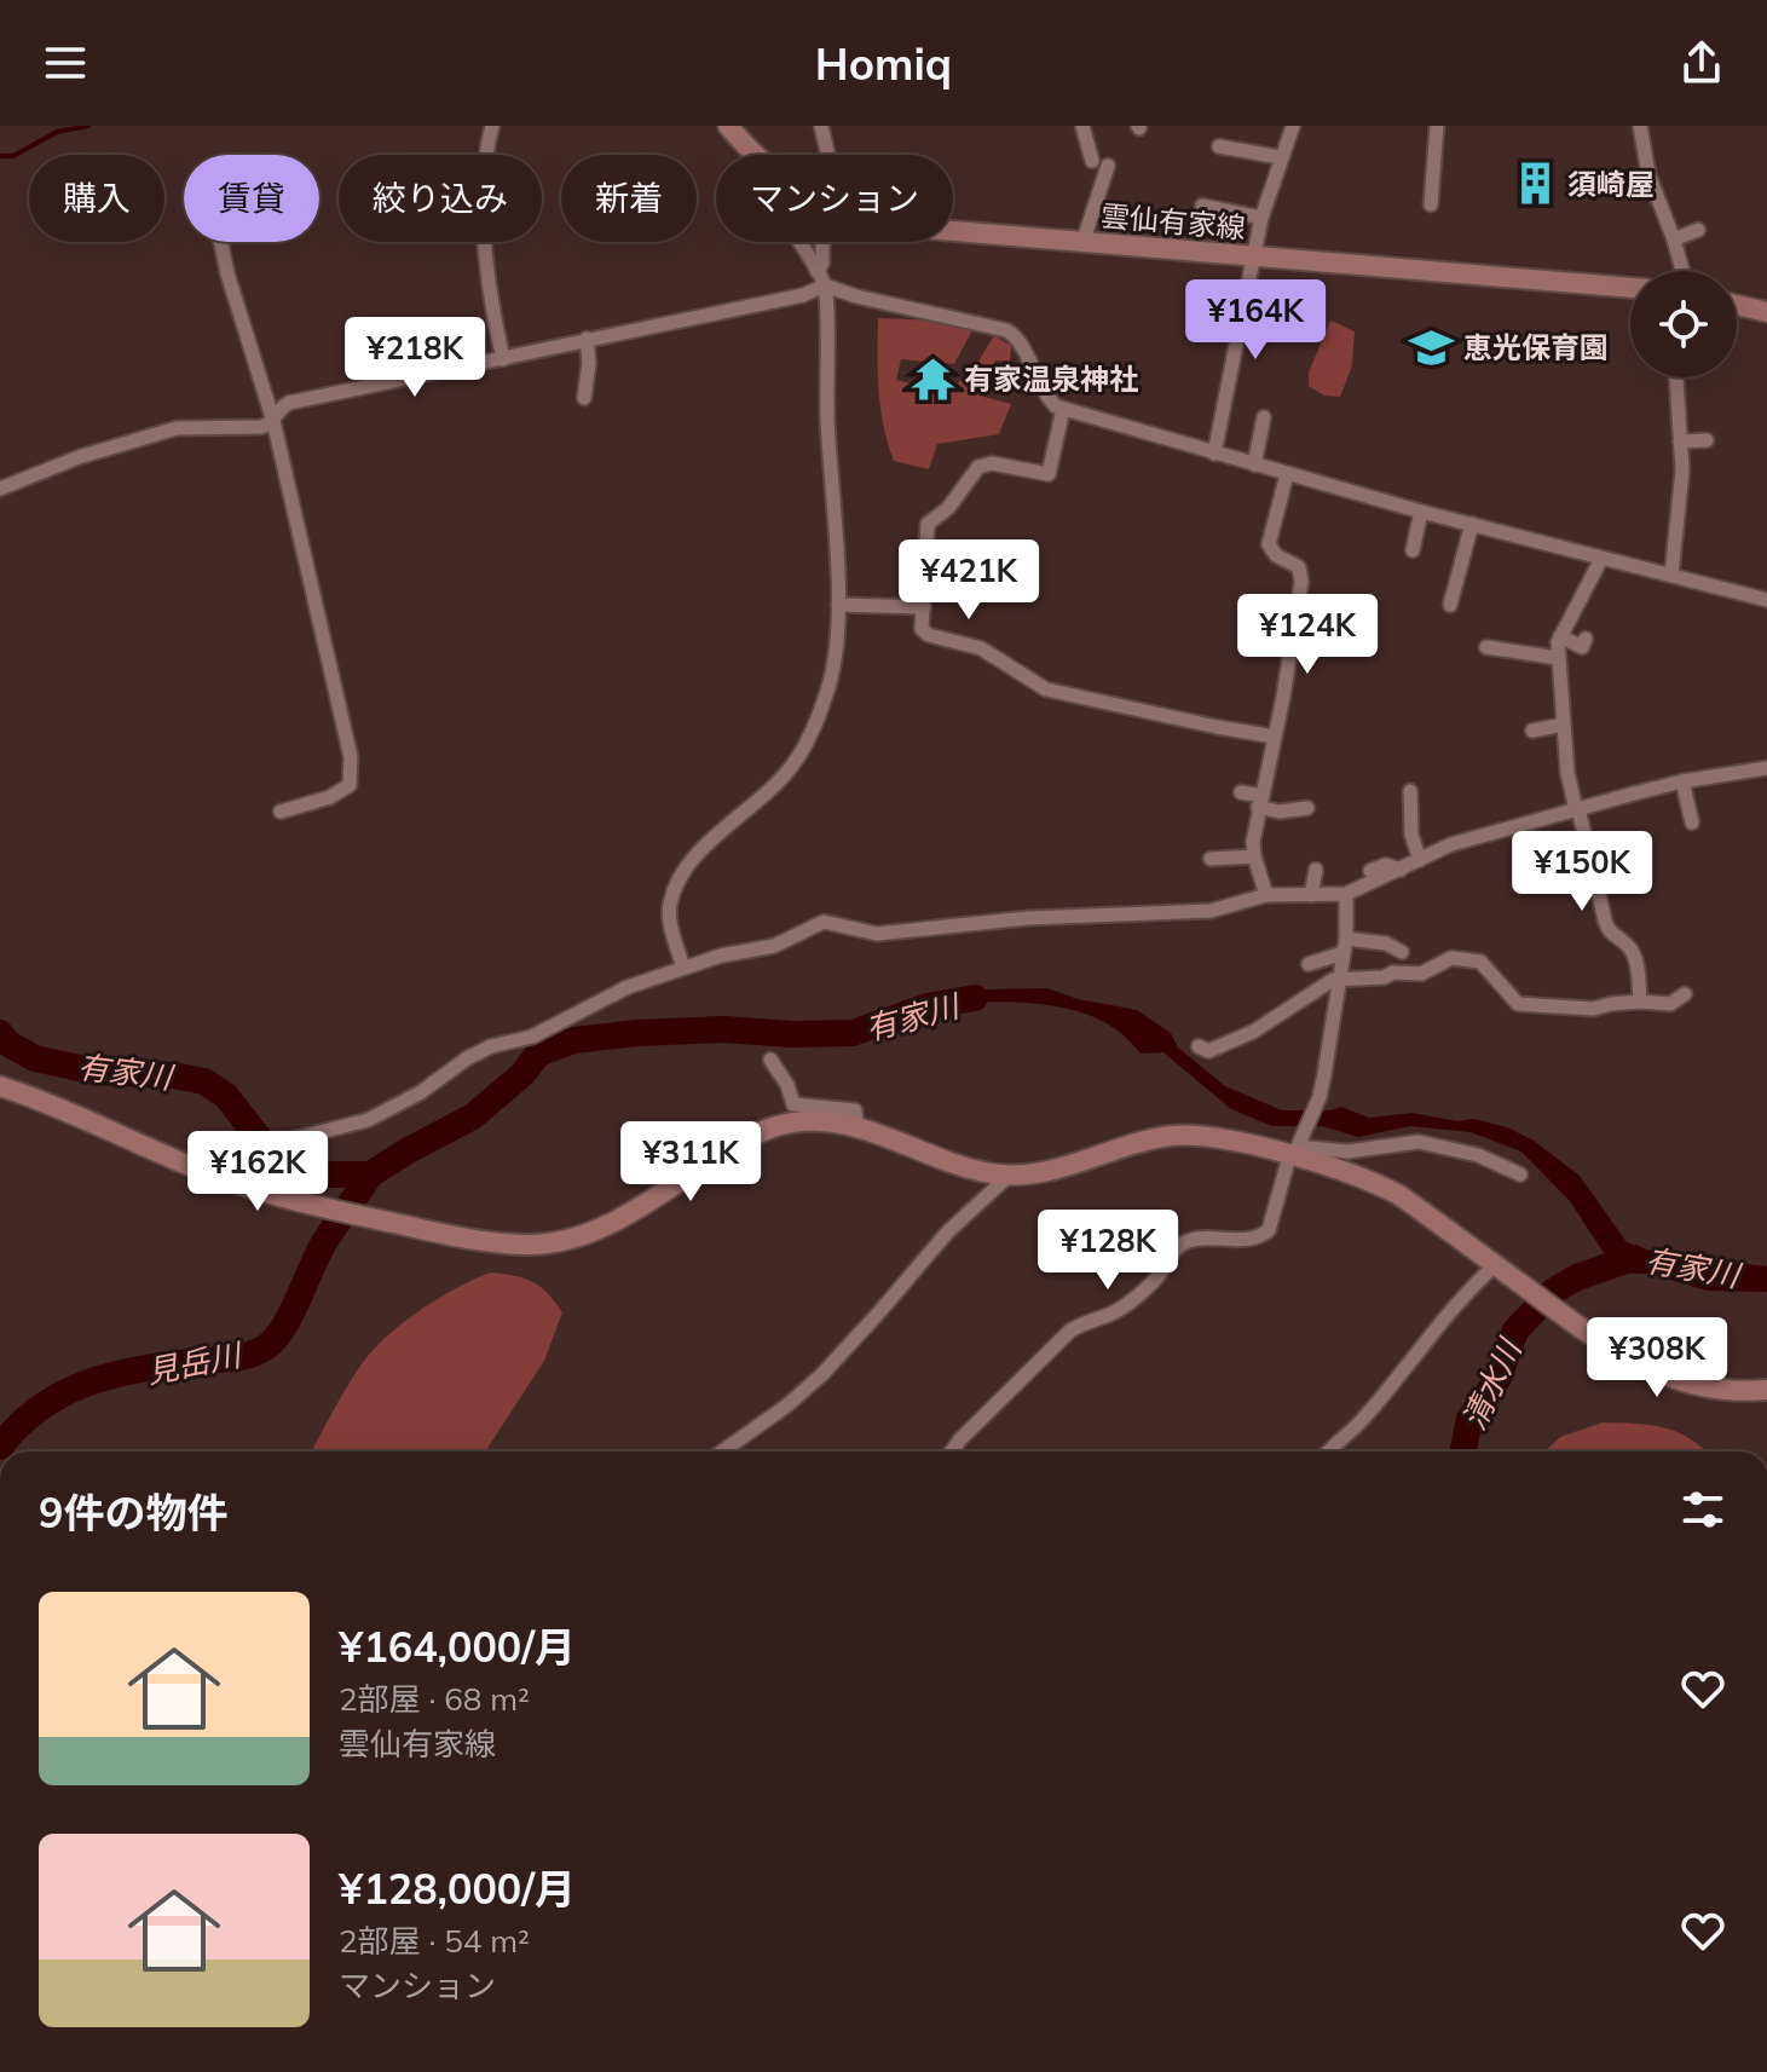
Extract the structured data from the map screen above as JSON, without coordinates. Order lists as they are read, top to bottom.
{
  "streets": {
    "street": ["雲仙有家線"]
  },
  "water": ["有家川", "見岳川", "清水川"],
  "places": {
    "building": ["須崎屋"],
    "school or university": ["恵光保育園"],
    "temple": ["有家温泉神社"]
  },
  "page": {
    "header": "Homiq",
    "chip": [
      "購入",
      "賃貸",
      "絞り込み",
      "新着",
      "マンション"
    ],
    "price": [
      "¥164K",
      "¥218K",
      "¥421K",
      "¥124K",
      "¥150K",
      "¥311K",
      "¥162K",
      "¥128K",
      "¥308K"
    ],
    "heading": "9件の物件",
    "list": [
      {
        "name": "¥164,000/月",
        "note": "2部屋 · 68 m² · 雲仙有家線"
      },
      {
        "name": "¥128,000/月",
        "note": "2部屋 · 54 m² · マンション"
      }
    ]
  }
}
